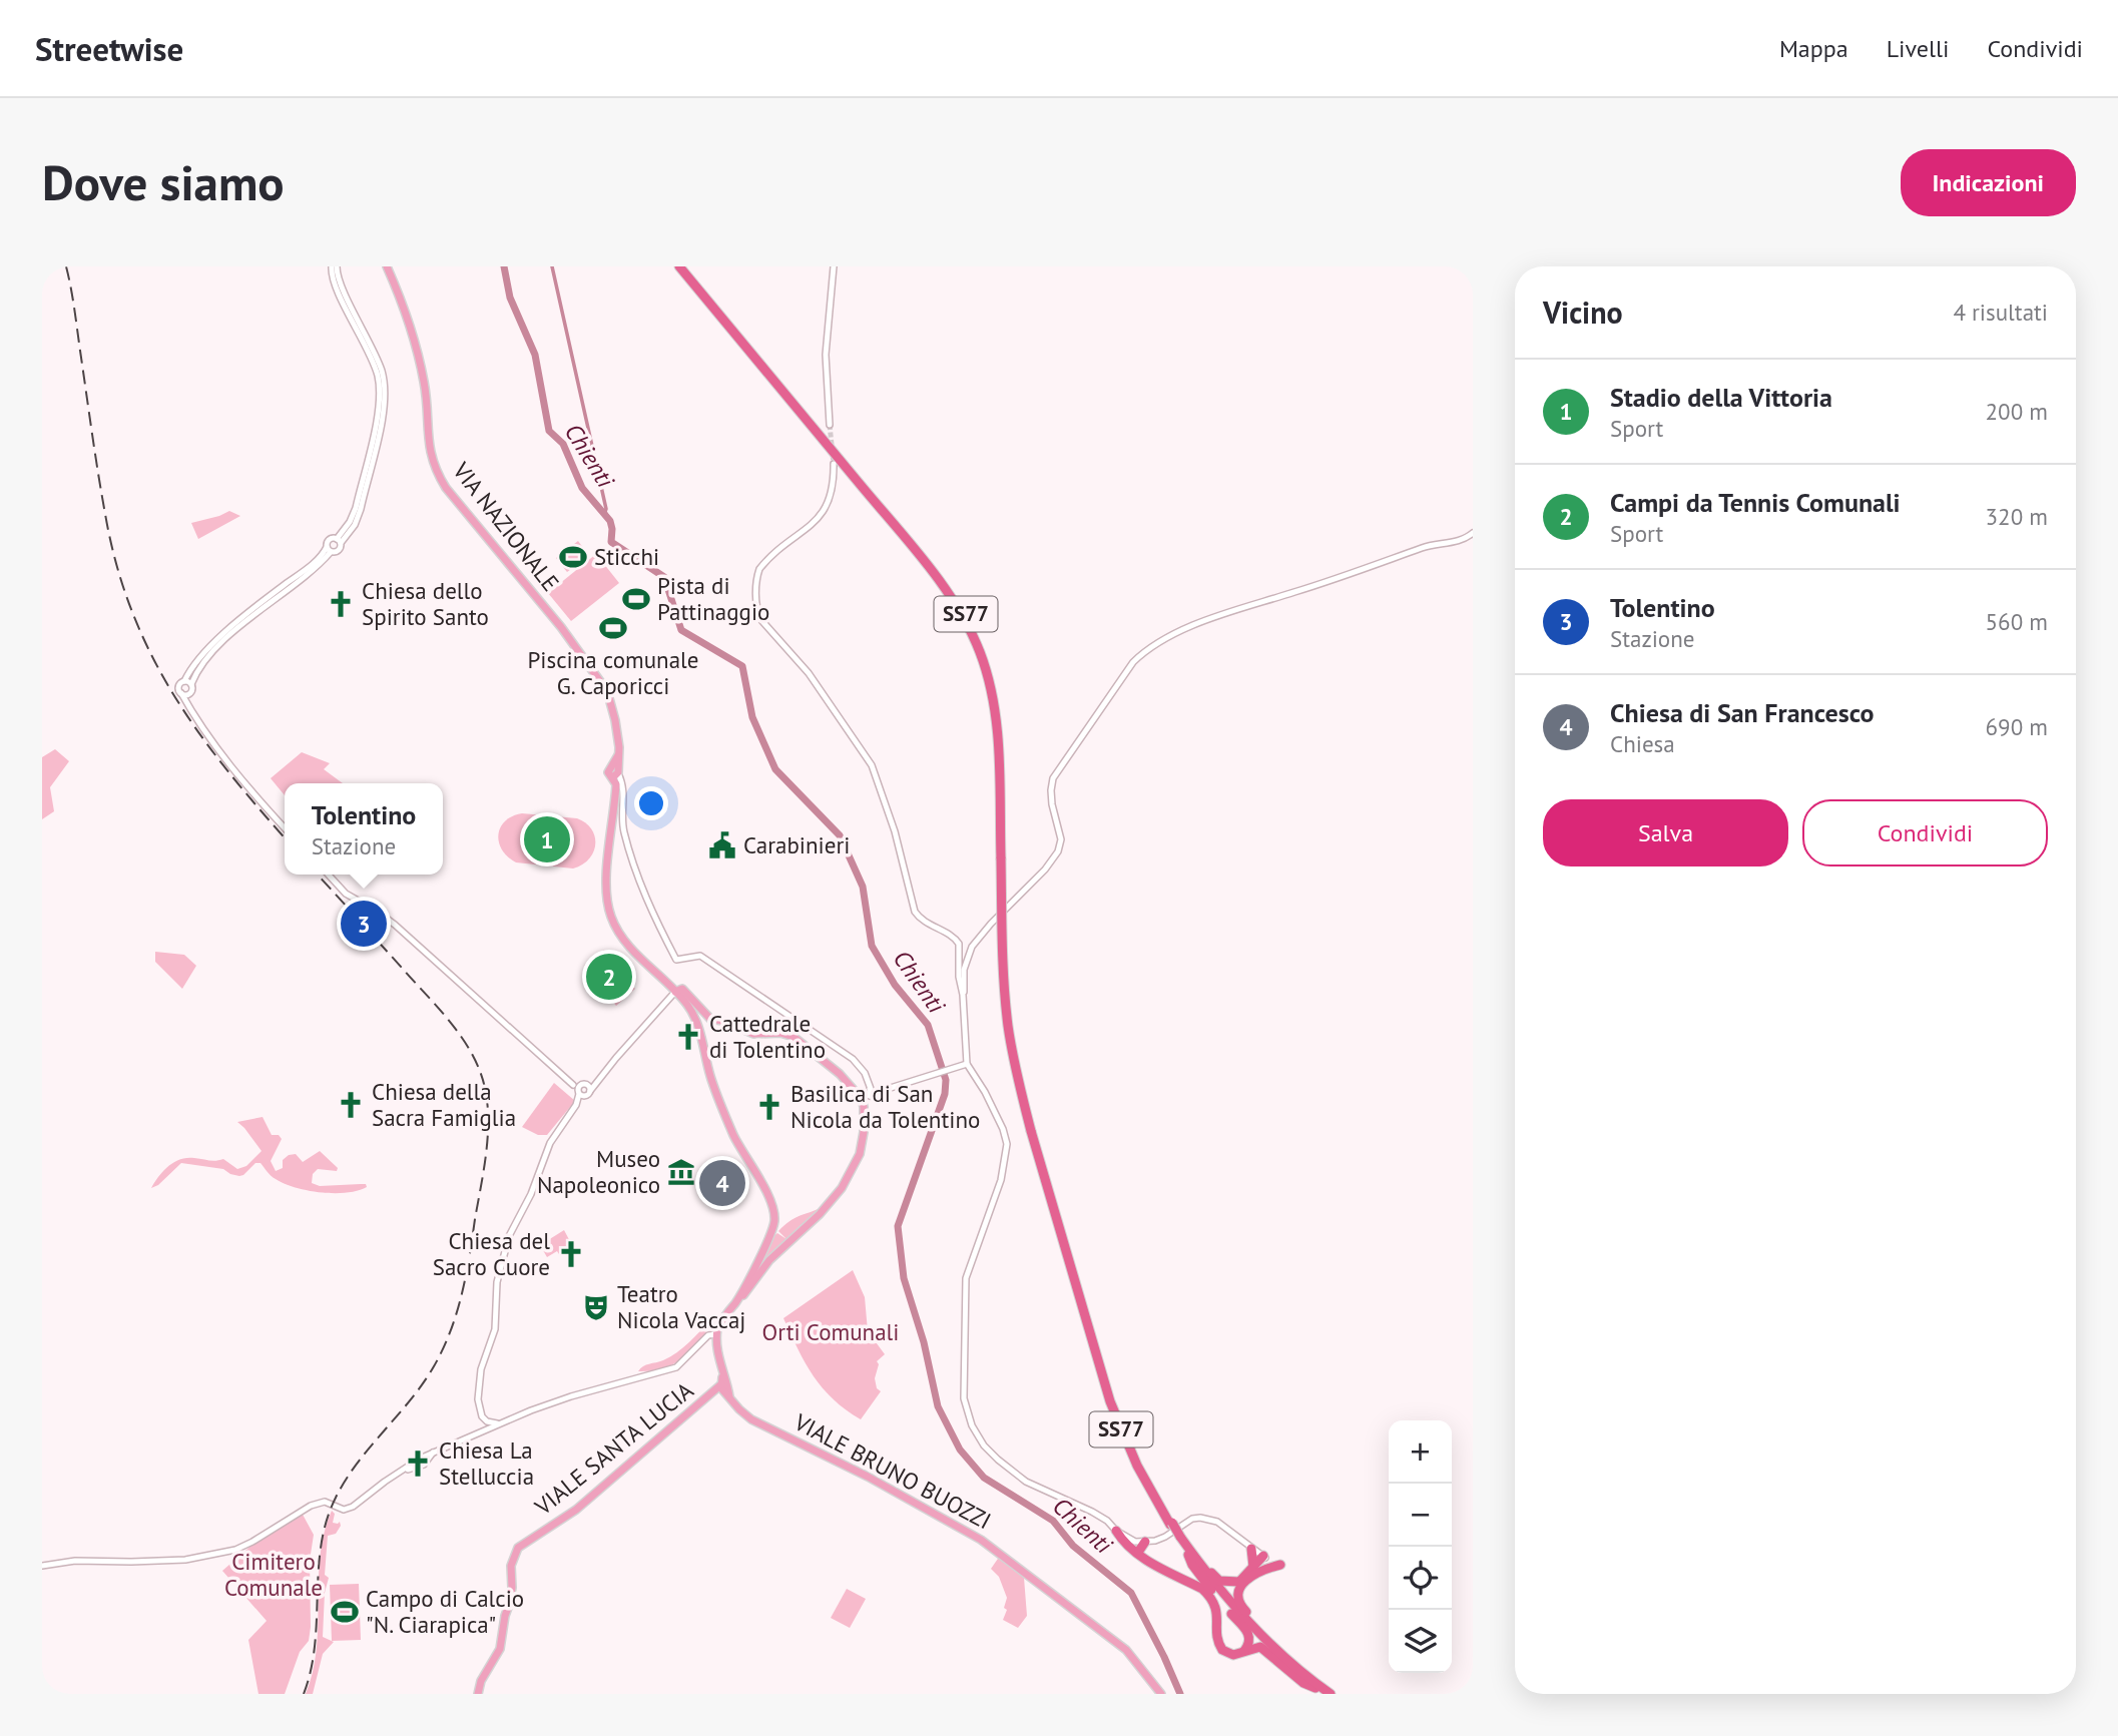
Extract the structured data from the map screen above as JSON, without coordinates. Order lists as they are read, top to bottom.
{
  "streets": {
    "highway": ["SS77"],
    "main road": ["VIA NAZIONALE", "VIALE SANTA LUCIA", "VIALE BRUNO BUOZZI"]
  },
  "crossings": [
    ["VIALE SANTA LUCIA", "VIALE BRUNO BUOZZI"]
  ],
  "water": ["Chienti"],
  "parks": ["Orti Comunali", "Cimitero Comunale"],
  "places": {
    "sports": [
      "Sticchi",
      "Pista di Pattinaggio",
      "Piscina comunale G. Caporicci",
      "Campo di Calcio \"N. Ciarapica\""
    ],
    "church": [
      "Chiesa dello Spirito Santo",
      "Cattedrale di Tolentino",
      "Chiesa della Sacra Famiglia",
      "Basilica di San Nicola da Tolentino",
      "Chiesa del Sacro Cuore",
      "Chiesa La Stelluccia"
    ],
    "public building": ["Carabinieri"],
    "museum": ["Museo Napoleonico"],
    "theatre": ["Teatro Nicola Vaccaj"]
  },
  "page": {
    "header": "Streetwise",
    "nav": ["Mappa", "Livelli", "Condividi"],
    "buttons": [
      "Indicazioni",
      ["Salva", "Condividi"]
    ],
    "title": "Dove siamo",
    "heading": ["Vicino", "4 risultati"],
    "list": [
      {
        "mark": "1",
        "name": "Stadio della Vittoria",
        "note": "Sport",
        "value": "200 m"
      },
      {
        "mark": "2",
        "name": "Campi da Tennis Comunali",
        "note": "Sport",
        "value": "320 m"
      },
      {
        "mark": "3",
        "name": "Tolentino",
        "note": "Stazione",
        "value": "560 m"
      },
      {
        "mark": "4",
        "name": "Chiesa di San Francesco",
        "note": "Chiesa",
        "value": "690 m"
      }
    ],
    "popup": ["Tolentino", "Stazione"],
    "pins": [
      "1",
      "3",
      "2",
      "4"
    ],
    "map_buttons": ["+", "−"]
  }
}
